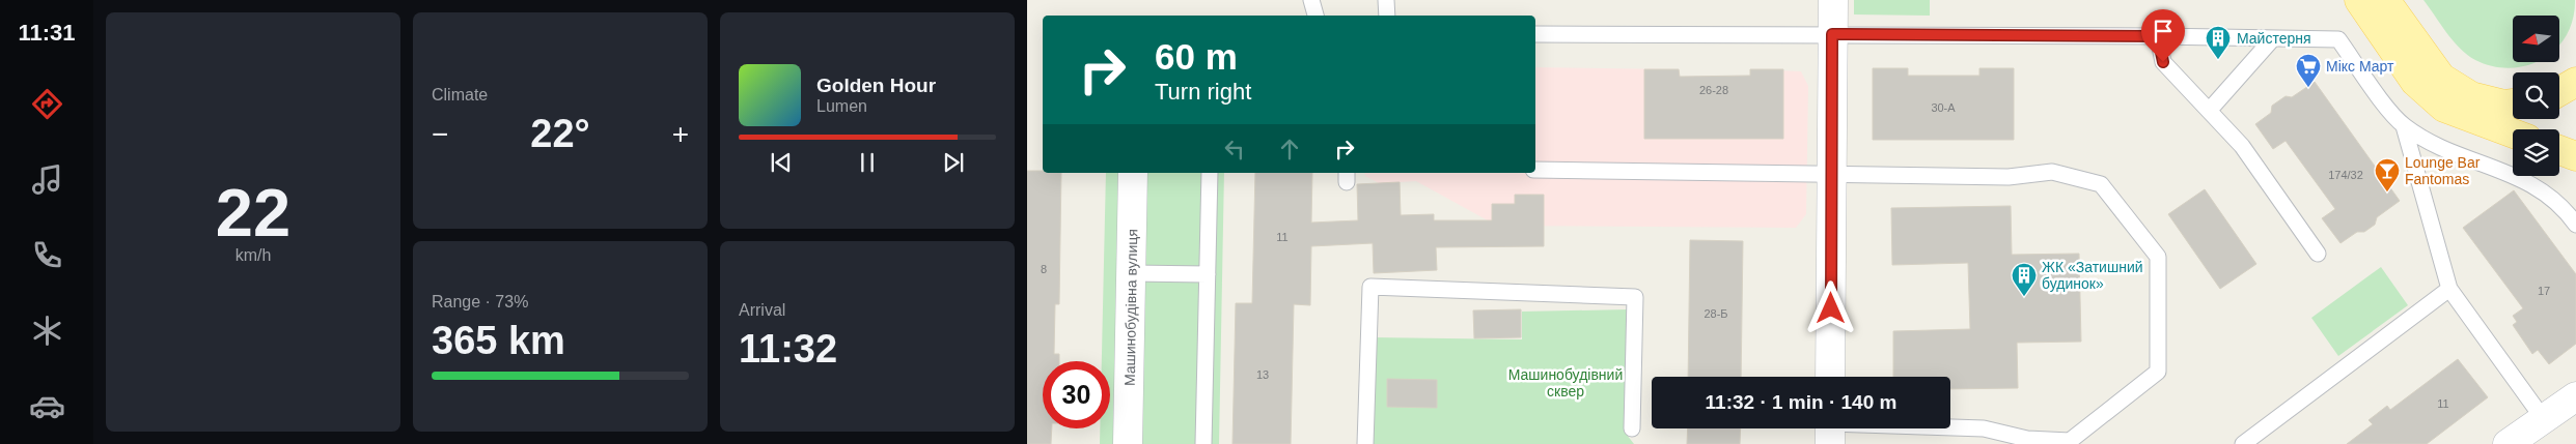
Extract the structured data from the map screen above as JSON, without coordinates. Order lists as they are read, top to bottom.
{
  "streets": {
    "street": ["Машинобудівна вулиця"]
  },
  "parks": ["Машинобудівний сквер"],
  "places": {
    "building": ["Майстерня", "ЖК «Затишний будинок»"],
    "supermarket": ["Мікс Март"],
    "bar": ["Lounge Bar Fantomas"]
  },
  "house_numbers": [
    "26-28",
    "30-А",
    "174/32",
    "11",
    "8",
    "17",
    "28-Б",
    "13",
    "11"
  ],
  "north": "left",
  "page": {
    "tabs": "11:31",
    "tile": [
      ["22", "km/h"],
      "Climate",
      ["Range · 73%", "365 km"],
      ["Arrival", "11:32"]
    ],
    "turn": ["60 m", "Turn right"],
    "song": ["Golden Hour", "Lumen"],
    "heat": ["−", "22°", "+"],
    "limit": "30",
    "trip": "11:32 · 1 min · 140 m"
  }
}
